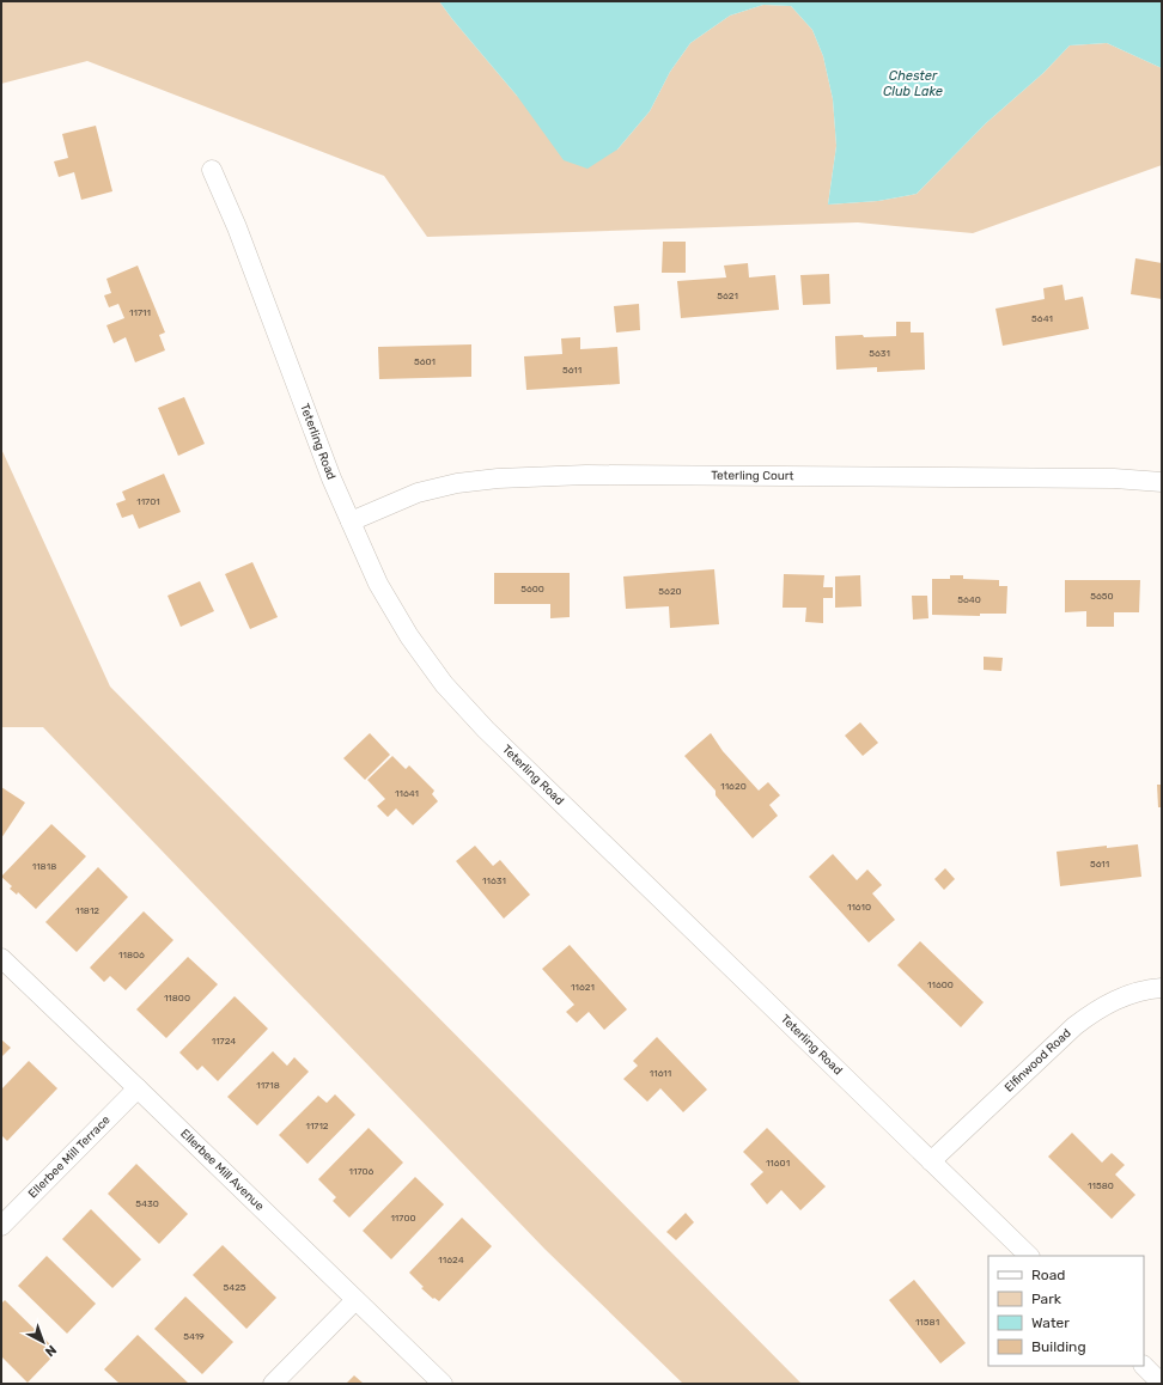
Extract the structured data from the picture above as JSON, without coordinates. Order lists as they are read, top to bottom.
{
  "streets": {
    "street": [
      "Teterling Road",
      "Teterling Court",
      "Elfinwood Road",
      "Ellerbee Mill Terrace",
      "Ellerbee Mill Avenue"
    ]
  },
  "crossings": [
    ["Teterling Road", "Teterling Court"],
    ["Teterling Road", "Elfinwood Road"],
    ["Ellerbee Mill Terrace", "Ellerbee Mill Avenue"]
  ],
  "water": ["Chester Club Lake"],
  "house_numbers": [
    "5621",
    "11711",
    "5641",
    "5631",
    "5601",
    "5611",
    "11701",
    "5600",
    "5620",
    "5650",
    "5640",
    "11620",
    "11641",
    "5611",
    "11818",
    "11631",
    "11610",
    "11812",
    "11806",
    "11600",
    "11621",
    "11800",
    "11724",
    "11611",
    "11718",
    "11712",
    "11601",
    "11706",
    "11580",
    "5430",
    "11700",
    "11624",
    "5425",
    "11581",
    "5419"
  ],
  "legend": [
    "Road",
    "Park",
    "Water",
    "Building"
  ],
  "north": "bottom right"
}
